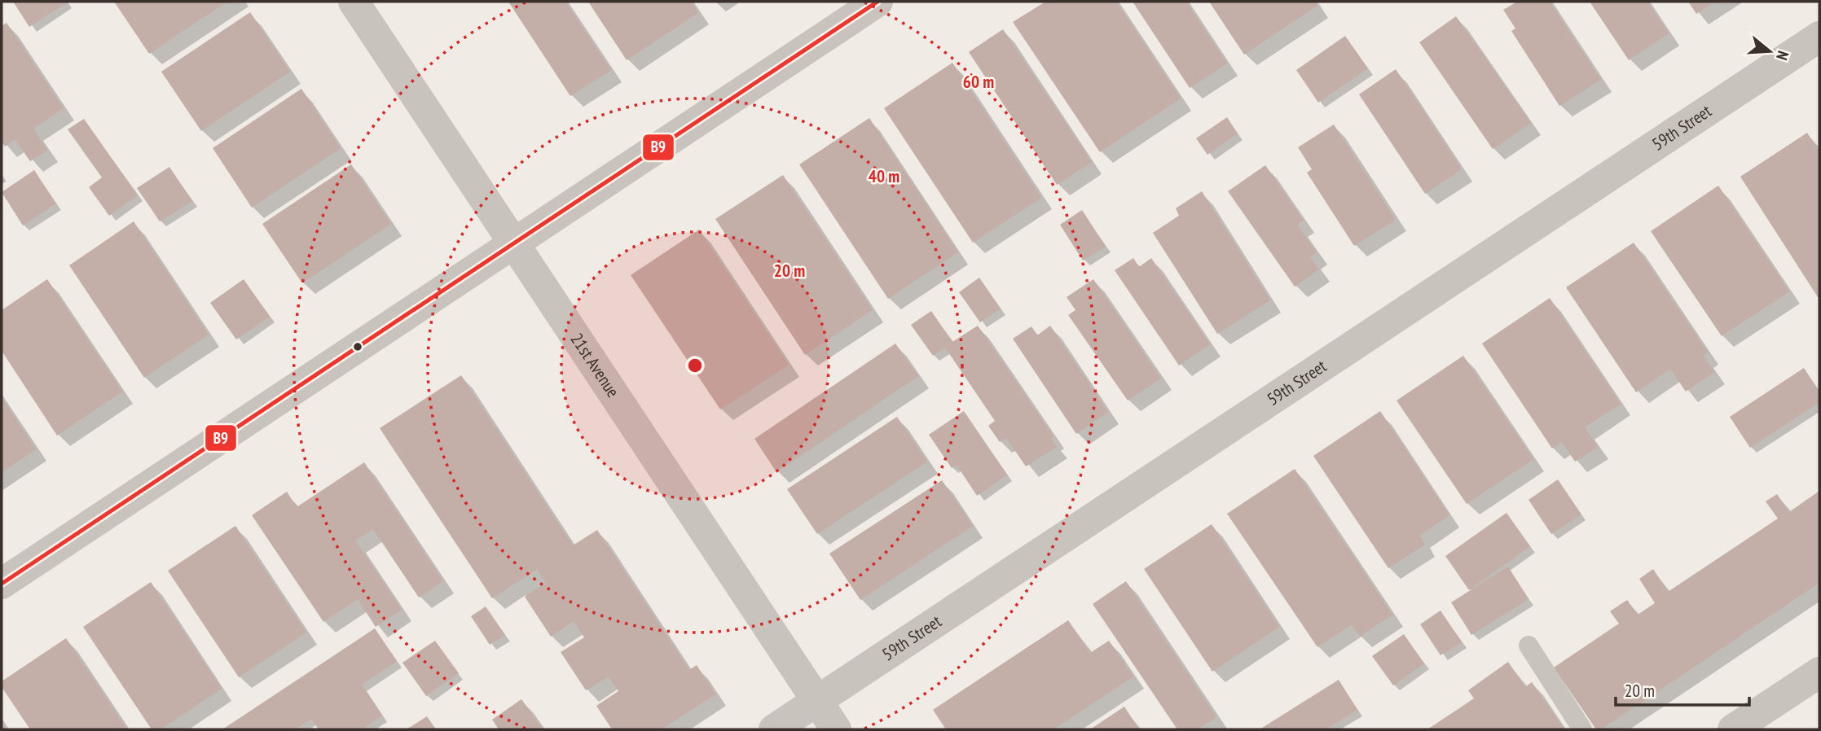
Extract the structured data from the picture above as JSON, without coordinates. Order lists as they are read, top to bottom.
{
  "streets": {
    "street": ["59th Street", "21st Avenue"]
  },
  "crossings": [
    ["59th Street", "21st Avenue"]
  ],
  "lines": ["transit line B9"],
  "scale_bar": "20 m",
  "north": "right",
  "rings": ["60 m", "40 m", "20 m"]
}
